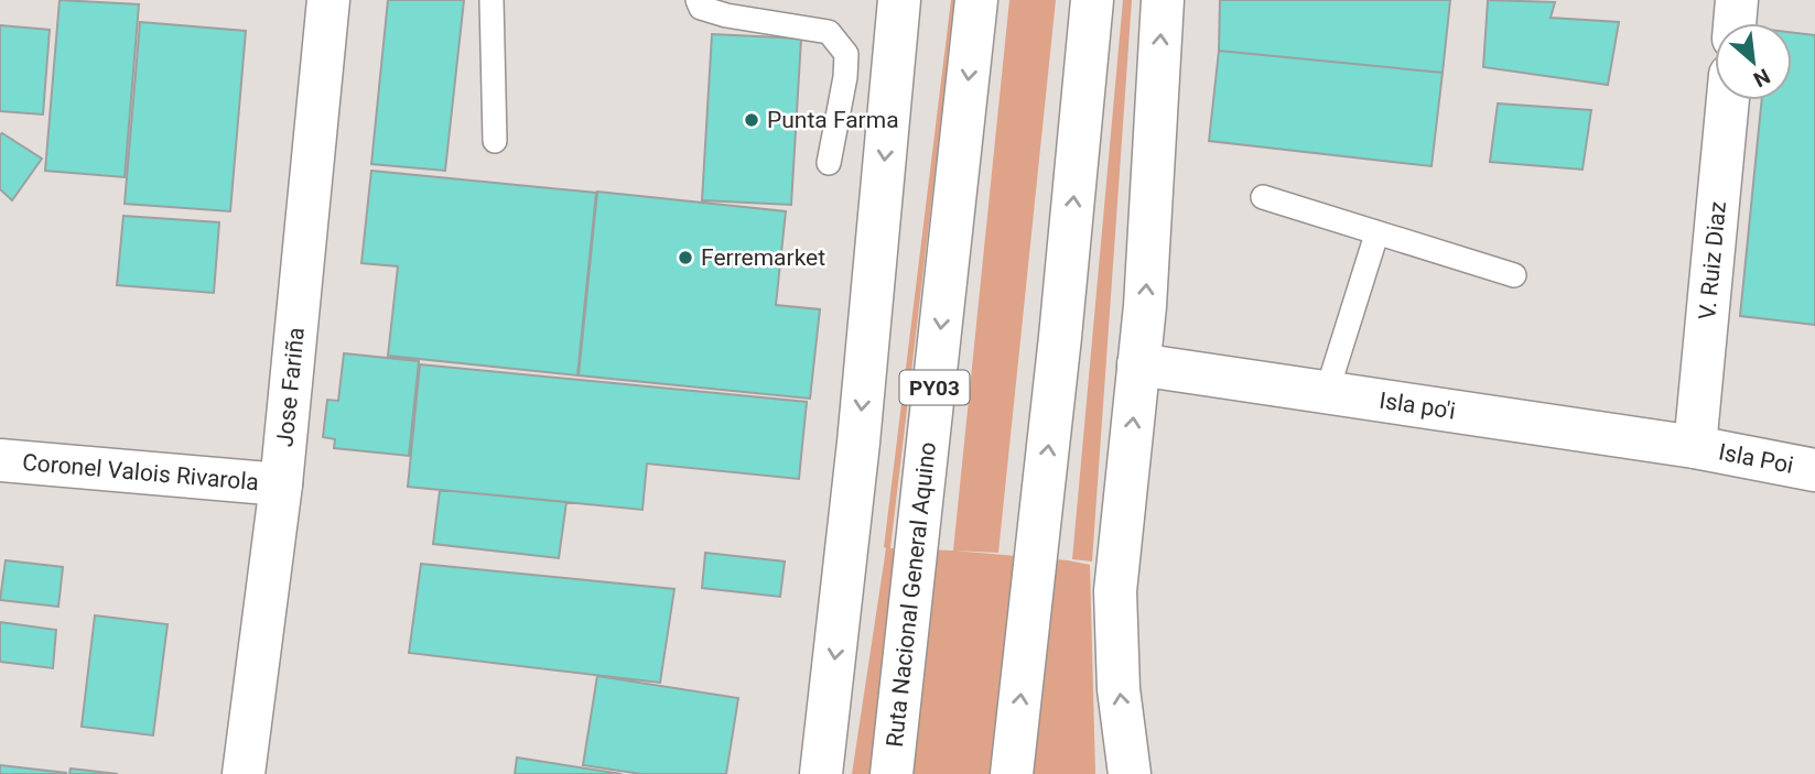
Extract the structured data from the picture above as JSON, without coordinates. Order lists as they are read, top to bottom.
{
  "streets": {
    "main road": [
      "V. Ruiz Diaz",
      "Jose Fariña",
      "PY03",
      "Isla po'i",
      "Isla Poi",
      "Coronel Valois Rivarola",
      "Ruta Nacional General Aquino"
    ]
  },
  "crossings": [
    ["V. Ruiz Diaz", "Isla po'i"],
    ["V. Ruiz Diaz", "Isla Poi"],
    ["Jose Fariña", "Coronel Valois Rivarola"],
    ["Isla po'i", "Isla Poi"]
  ],
  "places": ["Punta Farma", "Ferremarket"],
  "north": "bottom right"
}
